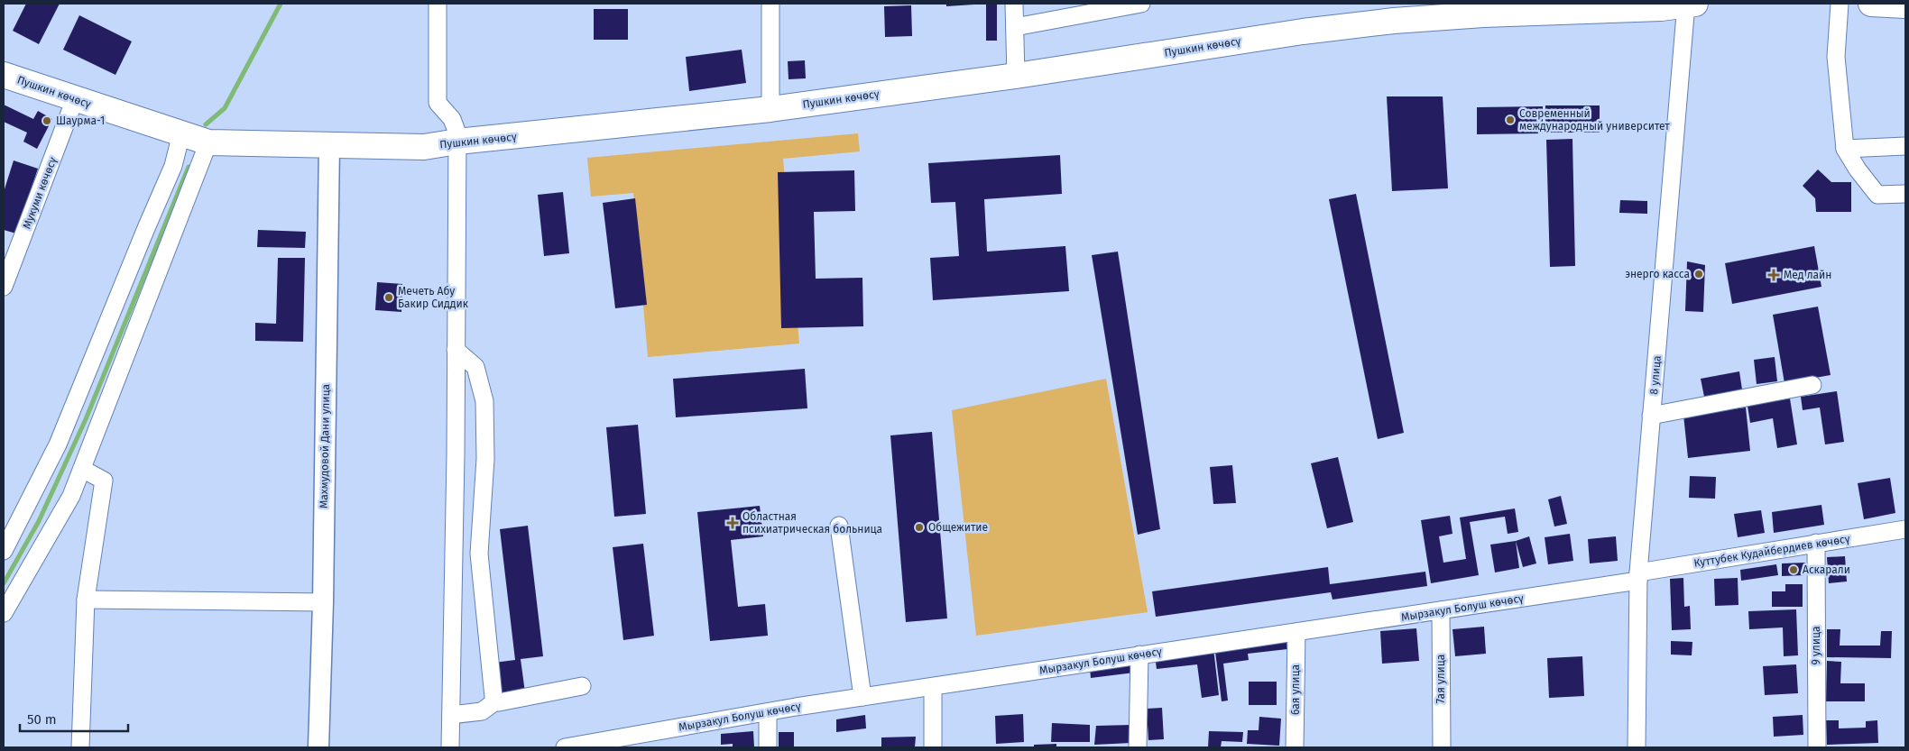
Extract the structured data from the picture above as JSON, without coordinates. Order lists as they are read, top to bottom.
{
  "streets": {
    "highway": ["Пушкин көчөсү"],
    "street": [
      "Мукуми көчөсү",
      "8 улица",
      "Махмудовой Дани улица",
      "Куттубек Кудайбердиев көчөсү",
      "Мырзакул Болуш көчөсү",
      "9 улица",
      "7ая улица",
      "6ая улица"
    ]
  },
  "crossings": [
    ["Пушкин көчөсү", "Мукуми көчөсү"],
    ["Пушкин көчөсү", "8 улица"],
    ["Пушкин көчөсү", "Махмудовой Дани улица"],
    ["8 улица", "Куттубек Кудайбердиев көчөсү"],
    ["8 улица", "Мырзакул Болуш көчөсү"],
    ["Куттубек Кудайбердиев көчөсү", "Мырзакул Болуш көчөсү"],
    ["Куттубек Кудайбердиев көчөсү", "9 улица"],
    ["Мырзакул Болуш көчөсү", "7ая улица"],
    ["Мырзакул Болуш көчөсү", "6ая улица"]
  ],
  "places": {
    "other": [
      "Современный международный университет",
      "Шаурма-1",
      "энерго касса",
      "Мечеть Абу Бакир Сиддик",
      "Общежитие",
      "Аскарали"
    ],
    "health": ["Мед лайн", "Областная психиатрическая больница"]
  },
  "scale_bar": "50 m"
}
